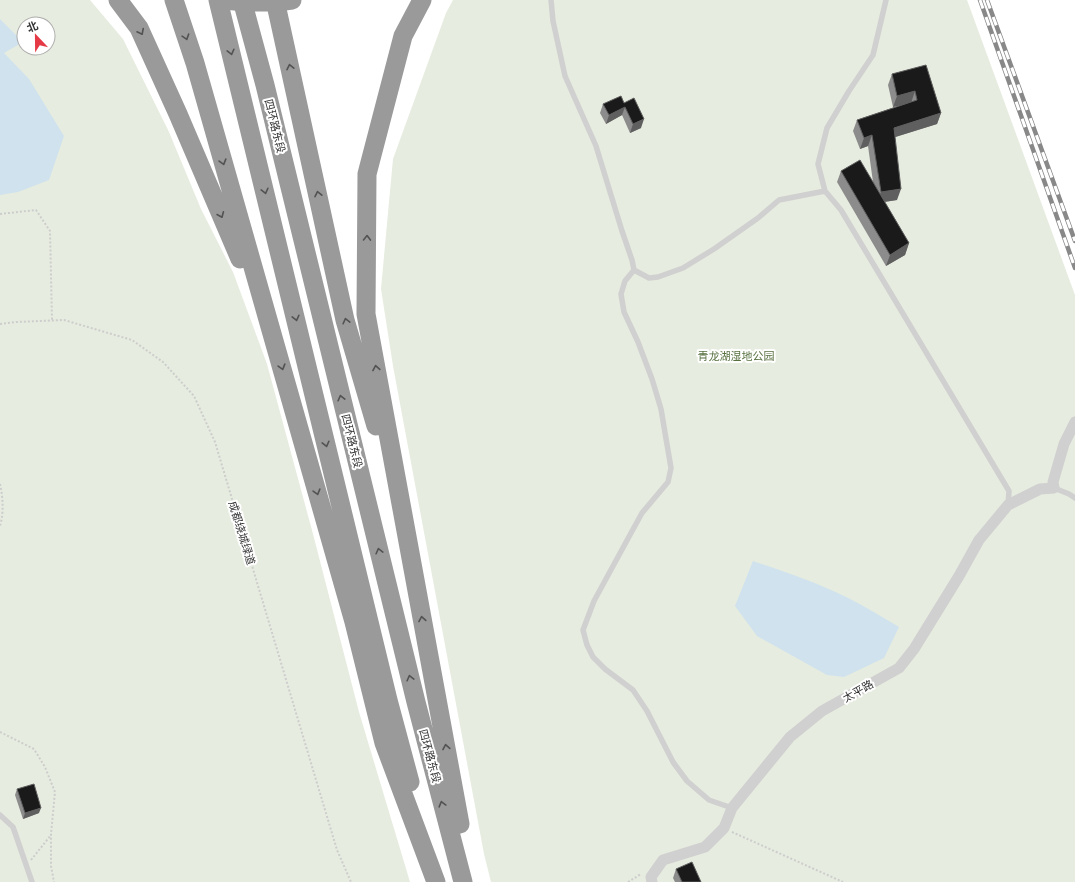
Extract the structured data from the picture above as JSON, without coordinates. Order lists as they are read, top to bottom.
{
  "streets": {
    "highway": ["四环路东段"],
    "street": ["太平路"],
    "path": ["成都绕城绿道"]
  },
  "parks": ["青龙湖湿地公园"],
  "north": "top"
}
